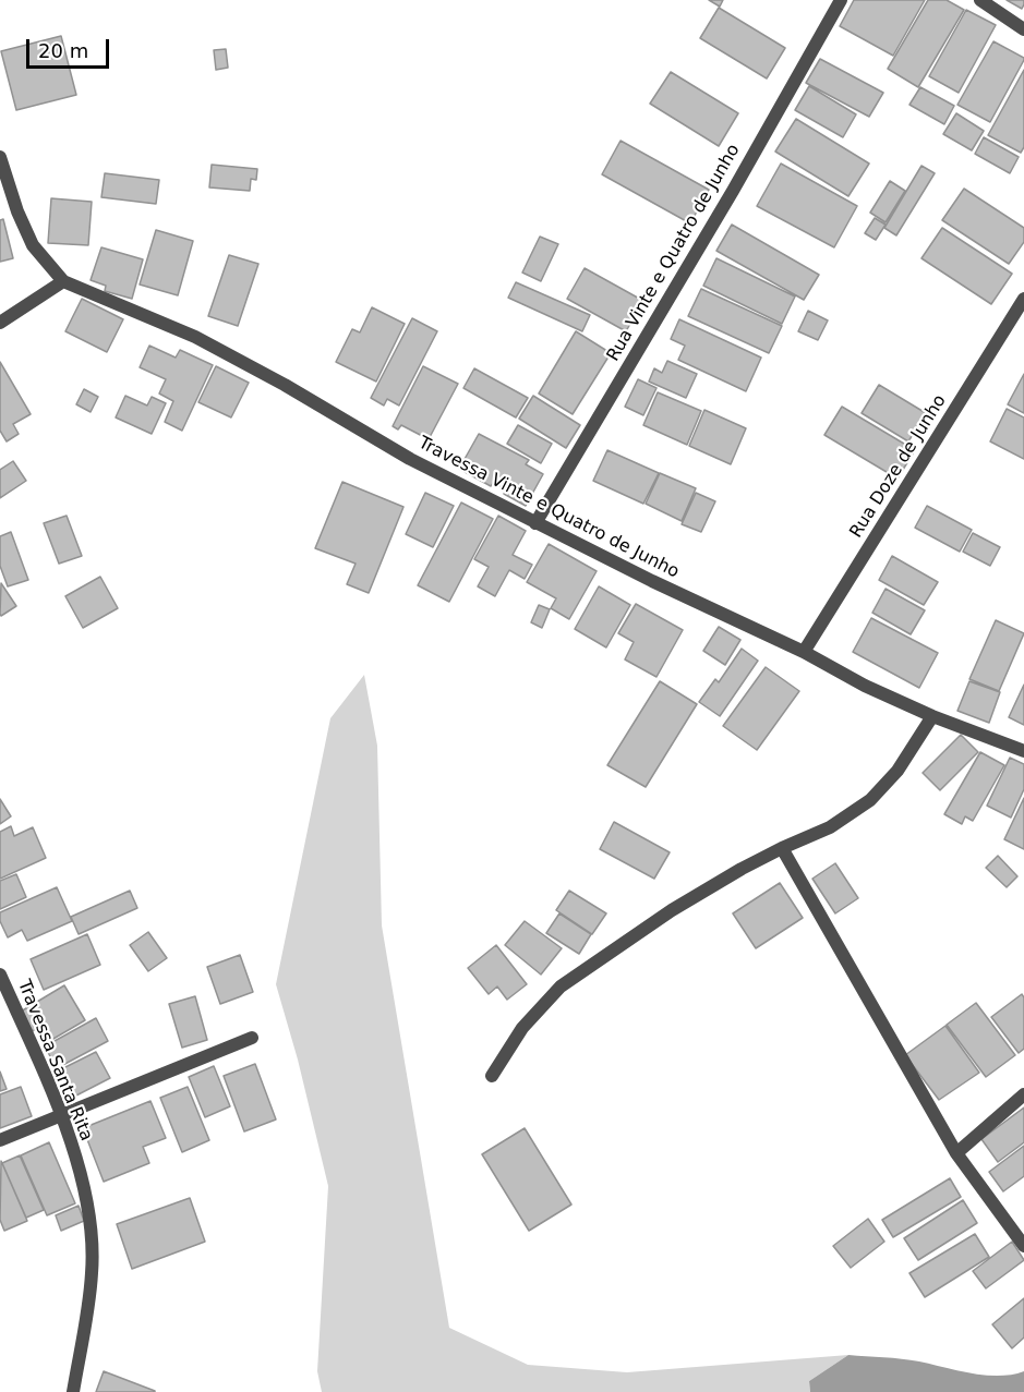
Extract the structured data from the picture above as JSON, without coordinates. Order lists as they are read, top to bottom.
{
  "streets": {
    "street": [
      "Rua Vinte e Quatro de Junho",
      "Rua Doze de Junho",
      "Travessa Vinte e Quatro de Junho",
      "Travessa Santa Rita"
    ]
  },
  "crossings": [
    ["Rua Vinte e Quatro de Junho", "Travessa Vinte e Quatro de Junho"],
    ["Rua Doze de Junho", "Travessa Vinte e Quatro de Junho"]
  ],
  "scale_bar": "20 m"
}
